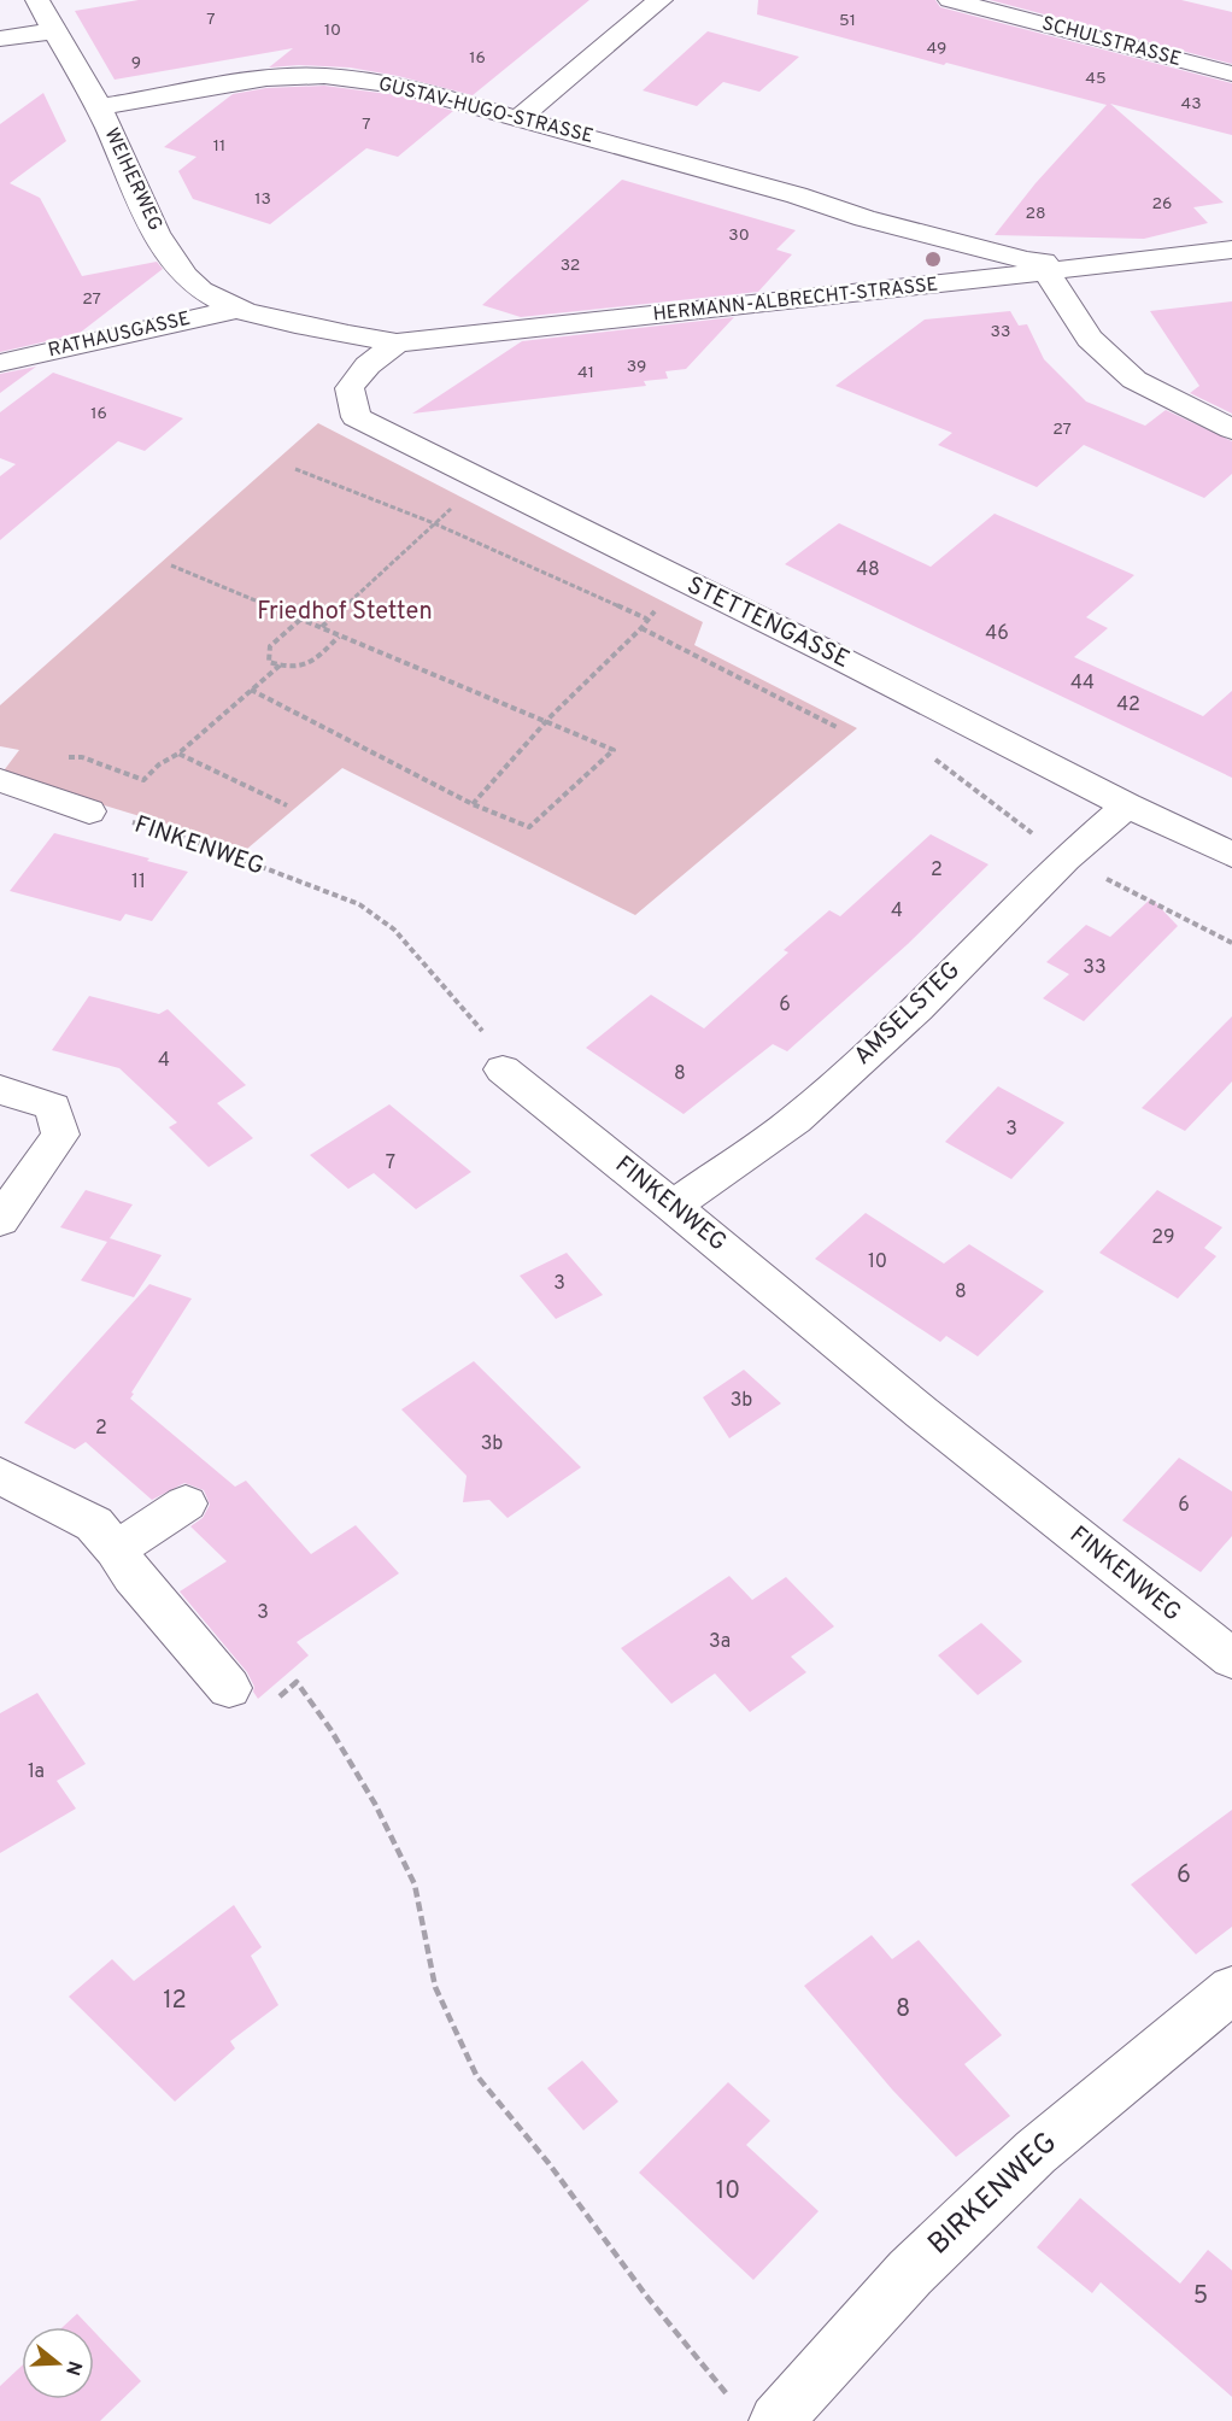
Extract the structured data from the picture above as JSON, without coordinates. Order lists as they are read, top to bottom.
{
  "streets": {
    "street": [
      "SCHULSTRASSE",
      "GUSTAV-HUGO-STRASSE",
      "WEIHERWEG",
      "HERMANN-ALBRECHT-STRASSE",
      "RATHAUSGASSE",
      "STETTENGASSE",
      "FINKENWEG",
      "AMSELSTEG",
      "BIRKENWEG"
    ]
  },
  "crossings": [
    ["GUSTAV-HUGO-STRASSE", "WEIHERWEG"],
    ["GUSTAV-HUGO-STRASSE", "HERMANN-ALBRECHT-STRASSE"],
    ["WEIHERWEG", "HERMANN-ALBRECHT-STRASSE"],
    ["WEIHERWEG", "RATHAUSGASSE"],
    ["WEIHERWEG", "STETTENGASSE"],
    ["HERMANN-ALBRECHT-STRASSE", "STETTENGASSE"],
    ["STETTENGASSE", "AMSELSTEG"],
    ["FINKENWEG", "AMSELSTEG"]
  ],
  "parks": ["Friedhof Stetten"],
  "house_numbers": [
    "7",
    "51",
    "10",
    "49",
    "16",
    "9",
    "45",
    "43",
    "7",
    "11",
    "13",
    "26",
    "28",
    "30",
    "32",
    "27",
    "33",
    "39",
    "41",
    "16",
    "27",
    "48",
    "46",
    "44",
    "42",
    "2",
    "11",
    "4",
    "33",
    "6",
    "4",
    "8",
    "3",
    "7",
    "29",
    "10",
    "3",
    "8",
    "3b",
    "2",
    "3b",
    "6",
    "3",
    "3a",
    "1a",
    "6",
    "12",
    "8",
    "10",
    "5"
  ],
  "north": "right"
}
